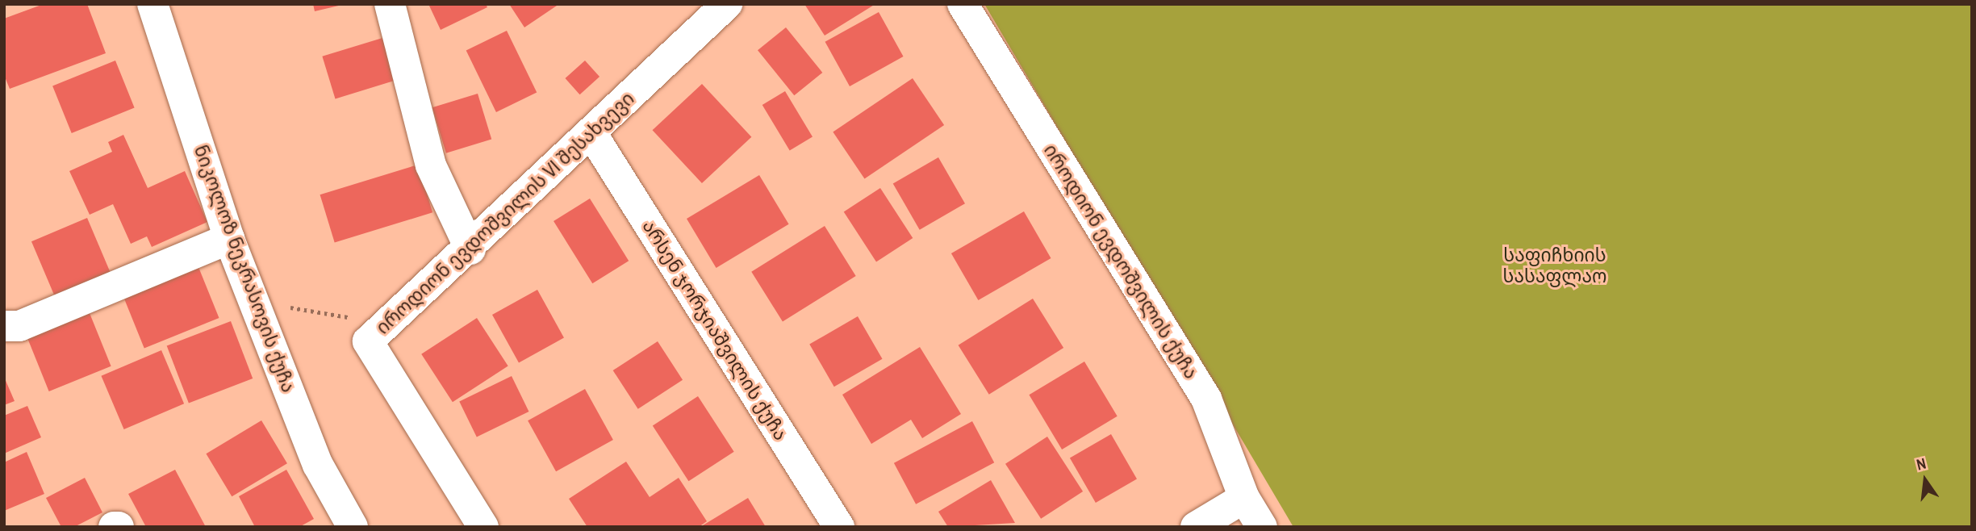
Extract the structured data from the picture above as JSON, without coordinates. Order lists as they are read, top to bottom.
{
  "streets": {
    "street": [
      "იროდიონ ევდოშვილის VI შესახვევი",
      "იროდიონ ევდოშვილის ქუჩა",
      "ნიკოლოზ ნეკრასოვის ქუჩა",
      "არსენ ჯორჯიაშვილის ქუჩა"
    ]
  },
  "crossings": [
    ["იროდიონ ევდოშვილის VI შესახვევი", "არსენ ჯორჯიაშვილის ქუჩა"]
  ],
  "parks": ["საფიჩხიის სასაფლაო"],
  "north": "top"
}
